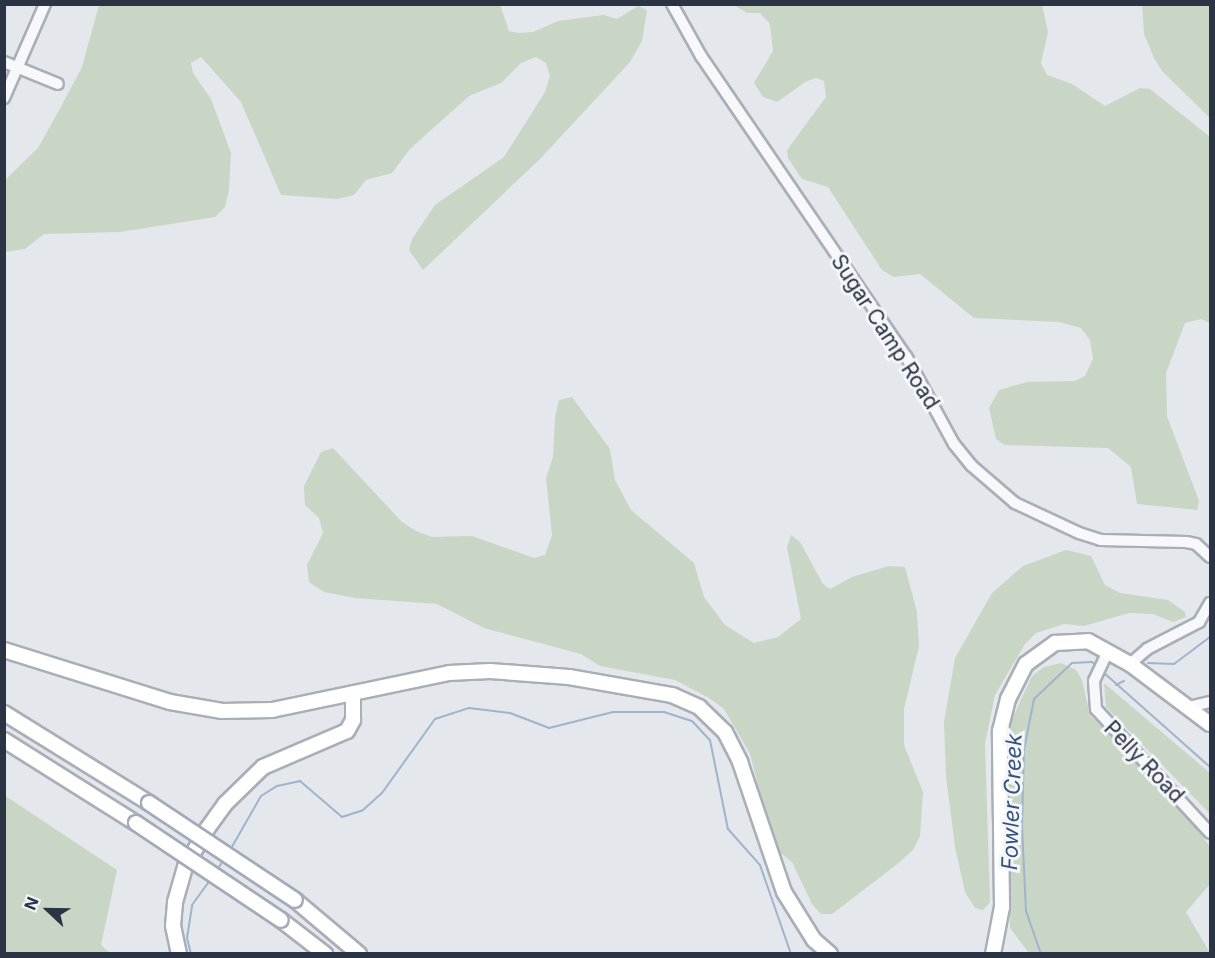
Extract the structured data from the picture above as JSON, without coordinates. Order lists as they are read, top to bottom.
{
  "streets": {
    "street": ["Sugar Camp Road", "Pelly Road"]
  },
  "water": ["Fowler Creek"],
  "north": "left"
}
